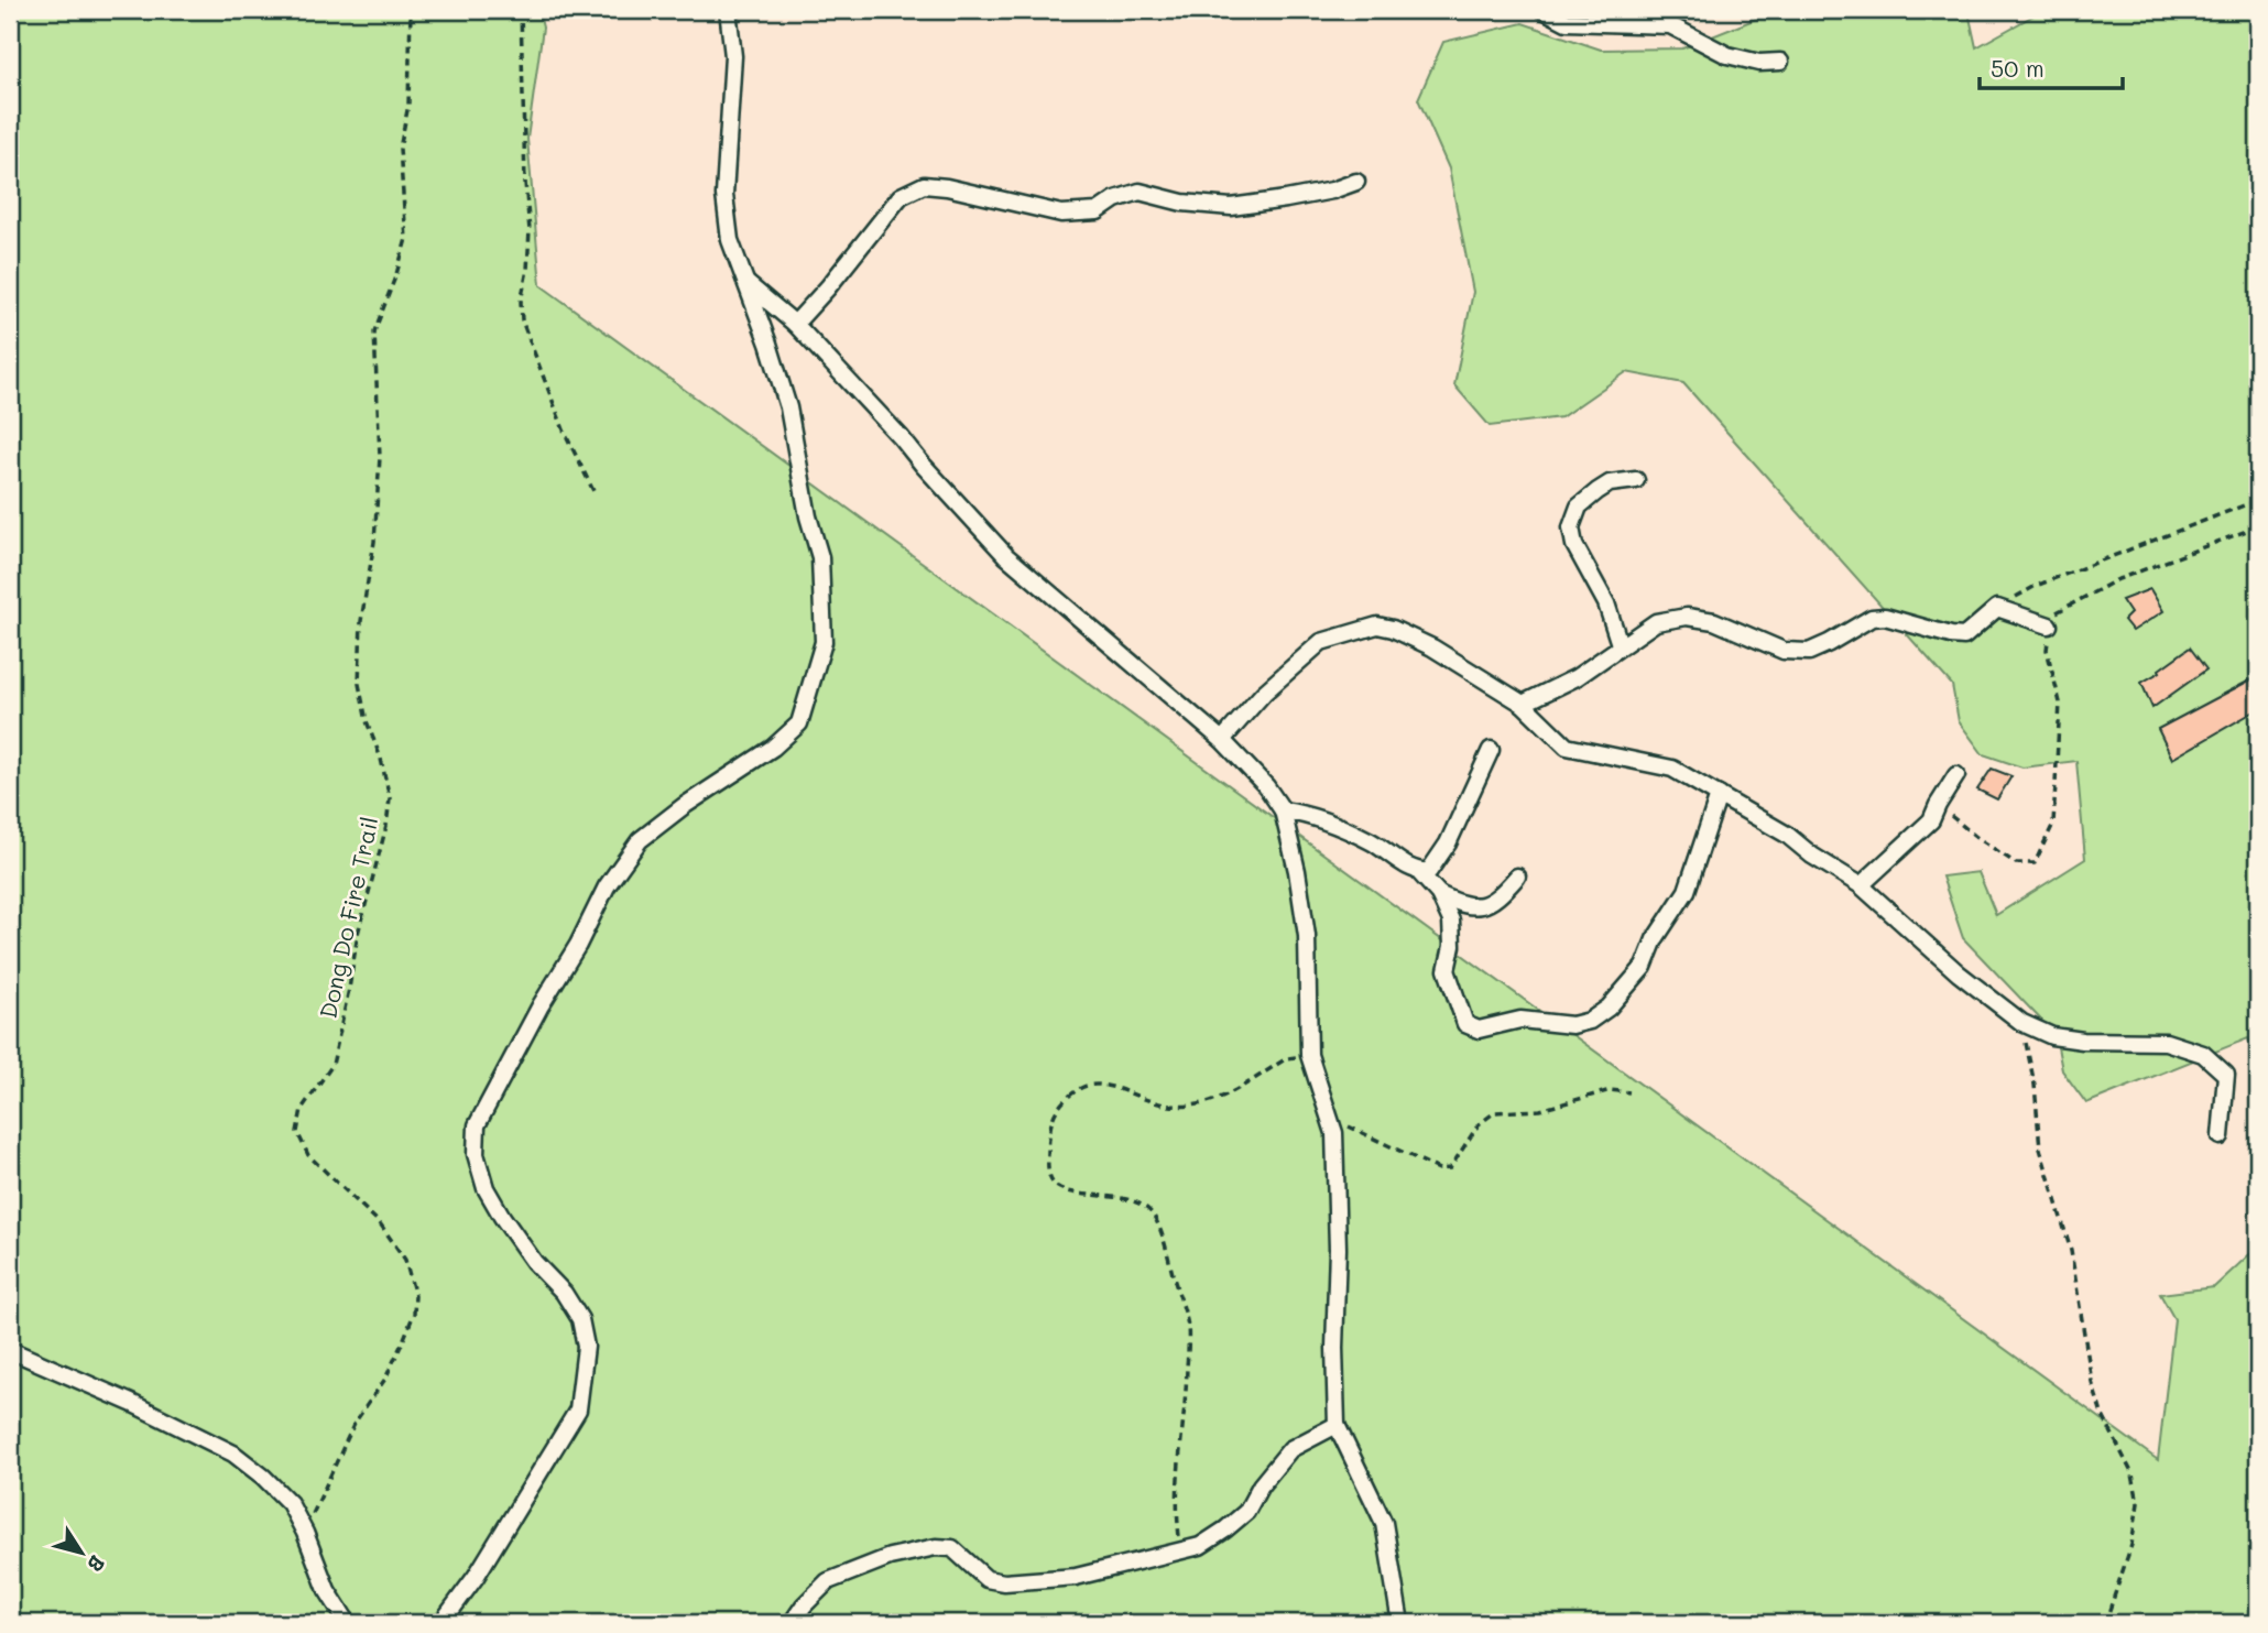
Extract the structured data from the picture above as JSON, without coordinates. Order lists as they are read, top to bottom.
{
  "streets": {
    "path": ["Dong Do Fire Trail"]
  },
  "scale_bar": "50 m",
  "north": "bottom right"
}
